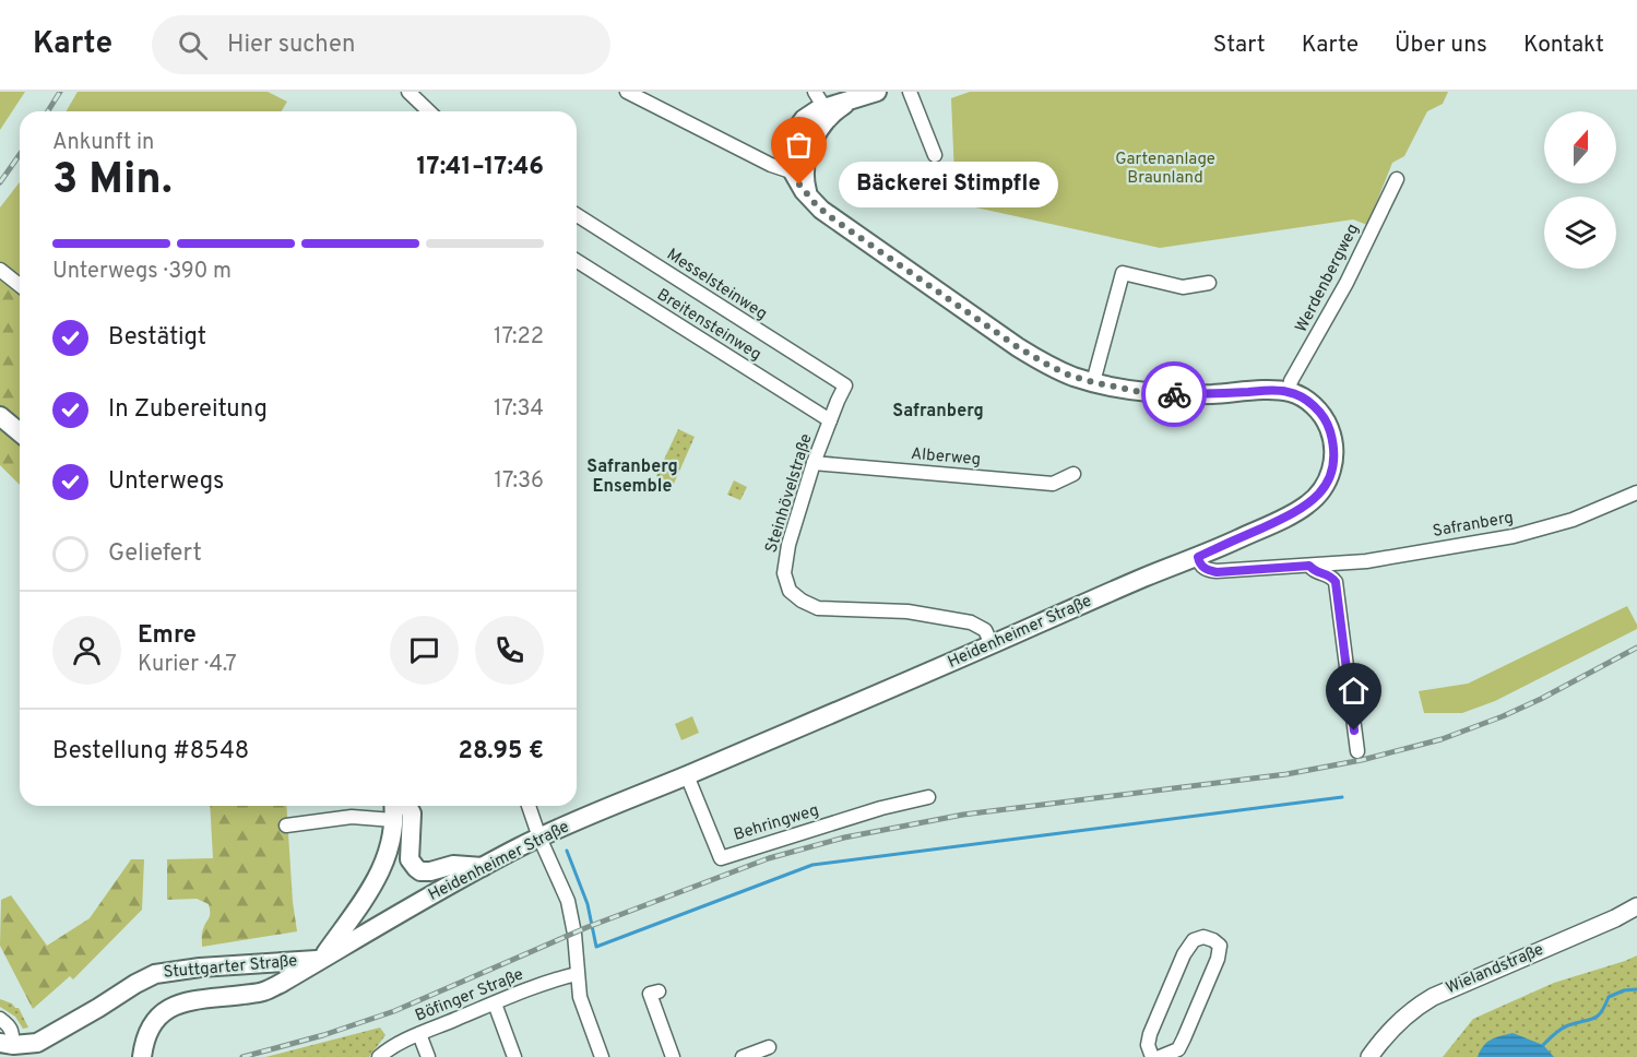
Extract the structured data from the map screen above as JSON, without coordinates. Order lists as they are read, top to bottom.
{
  "streets": {
    "main road": ["Heidenheimer Straße", "Stuttgarter Straße"],
    "street": [
      "Werdenbergweg",
      "Messelsteinweg",
      "Breitensteinweg",
      "Alberweg",
      "Steinhövelstraße",
      "Safranberg",
      "Behringweg",
      "Wielandstraße",
      "Böfinger Straße"
    ]
  },
  "crossings": [
    ["Werdenbergweg", "Heidenheimer Straße"],
    ["Messelsteinweg", "Steinhövelstraße"],
    ["Breitensteinweg", "Steinhövelstraße"],
    ["Alberweg", "Steinhövelstraße"],
    ["Steinhövelstraße", "Heidenheimer Straße"],
    ["Safranberg", "Heidenheimer Straße"],
    ["Heidenheimer Straße", "Behringweg"],
    ["Heidenheimer Straße", "Stuttgarter Straße"]
  ],
  "districts": ["Safranberg", "Safranberg Ensemble"],
  "parks": ["Gartenanlage Braunland"],
  "places": ["Bäckerei Stimpfle"],
  "north": "top",
  "page": {
    "header": "Karte",
    "search": "Hier suchen",
    "nav": [
      "Start",
      "Karte",
      "Über uns",
      "Kontakt"
    ],
    "heading": ["3 Min.", "Ankunft in", "17:41–17:46"],
    "panel": [
      "Emre",
      "Kurier · 4.7",
      "Bestellung #8548",
      "28.95 €"
    ],
    "bubble": "Bäckerei Stimpfle",
    "bar": "Unterwegs · 390 m",
    "list": [
      ["Bestätigt", "17:22"],
      ["In Zubereitung", "17:34"],
      ["Unterwegs", "17:36"],
      "Geliefert"
    ]
  }
}
